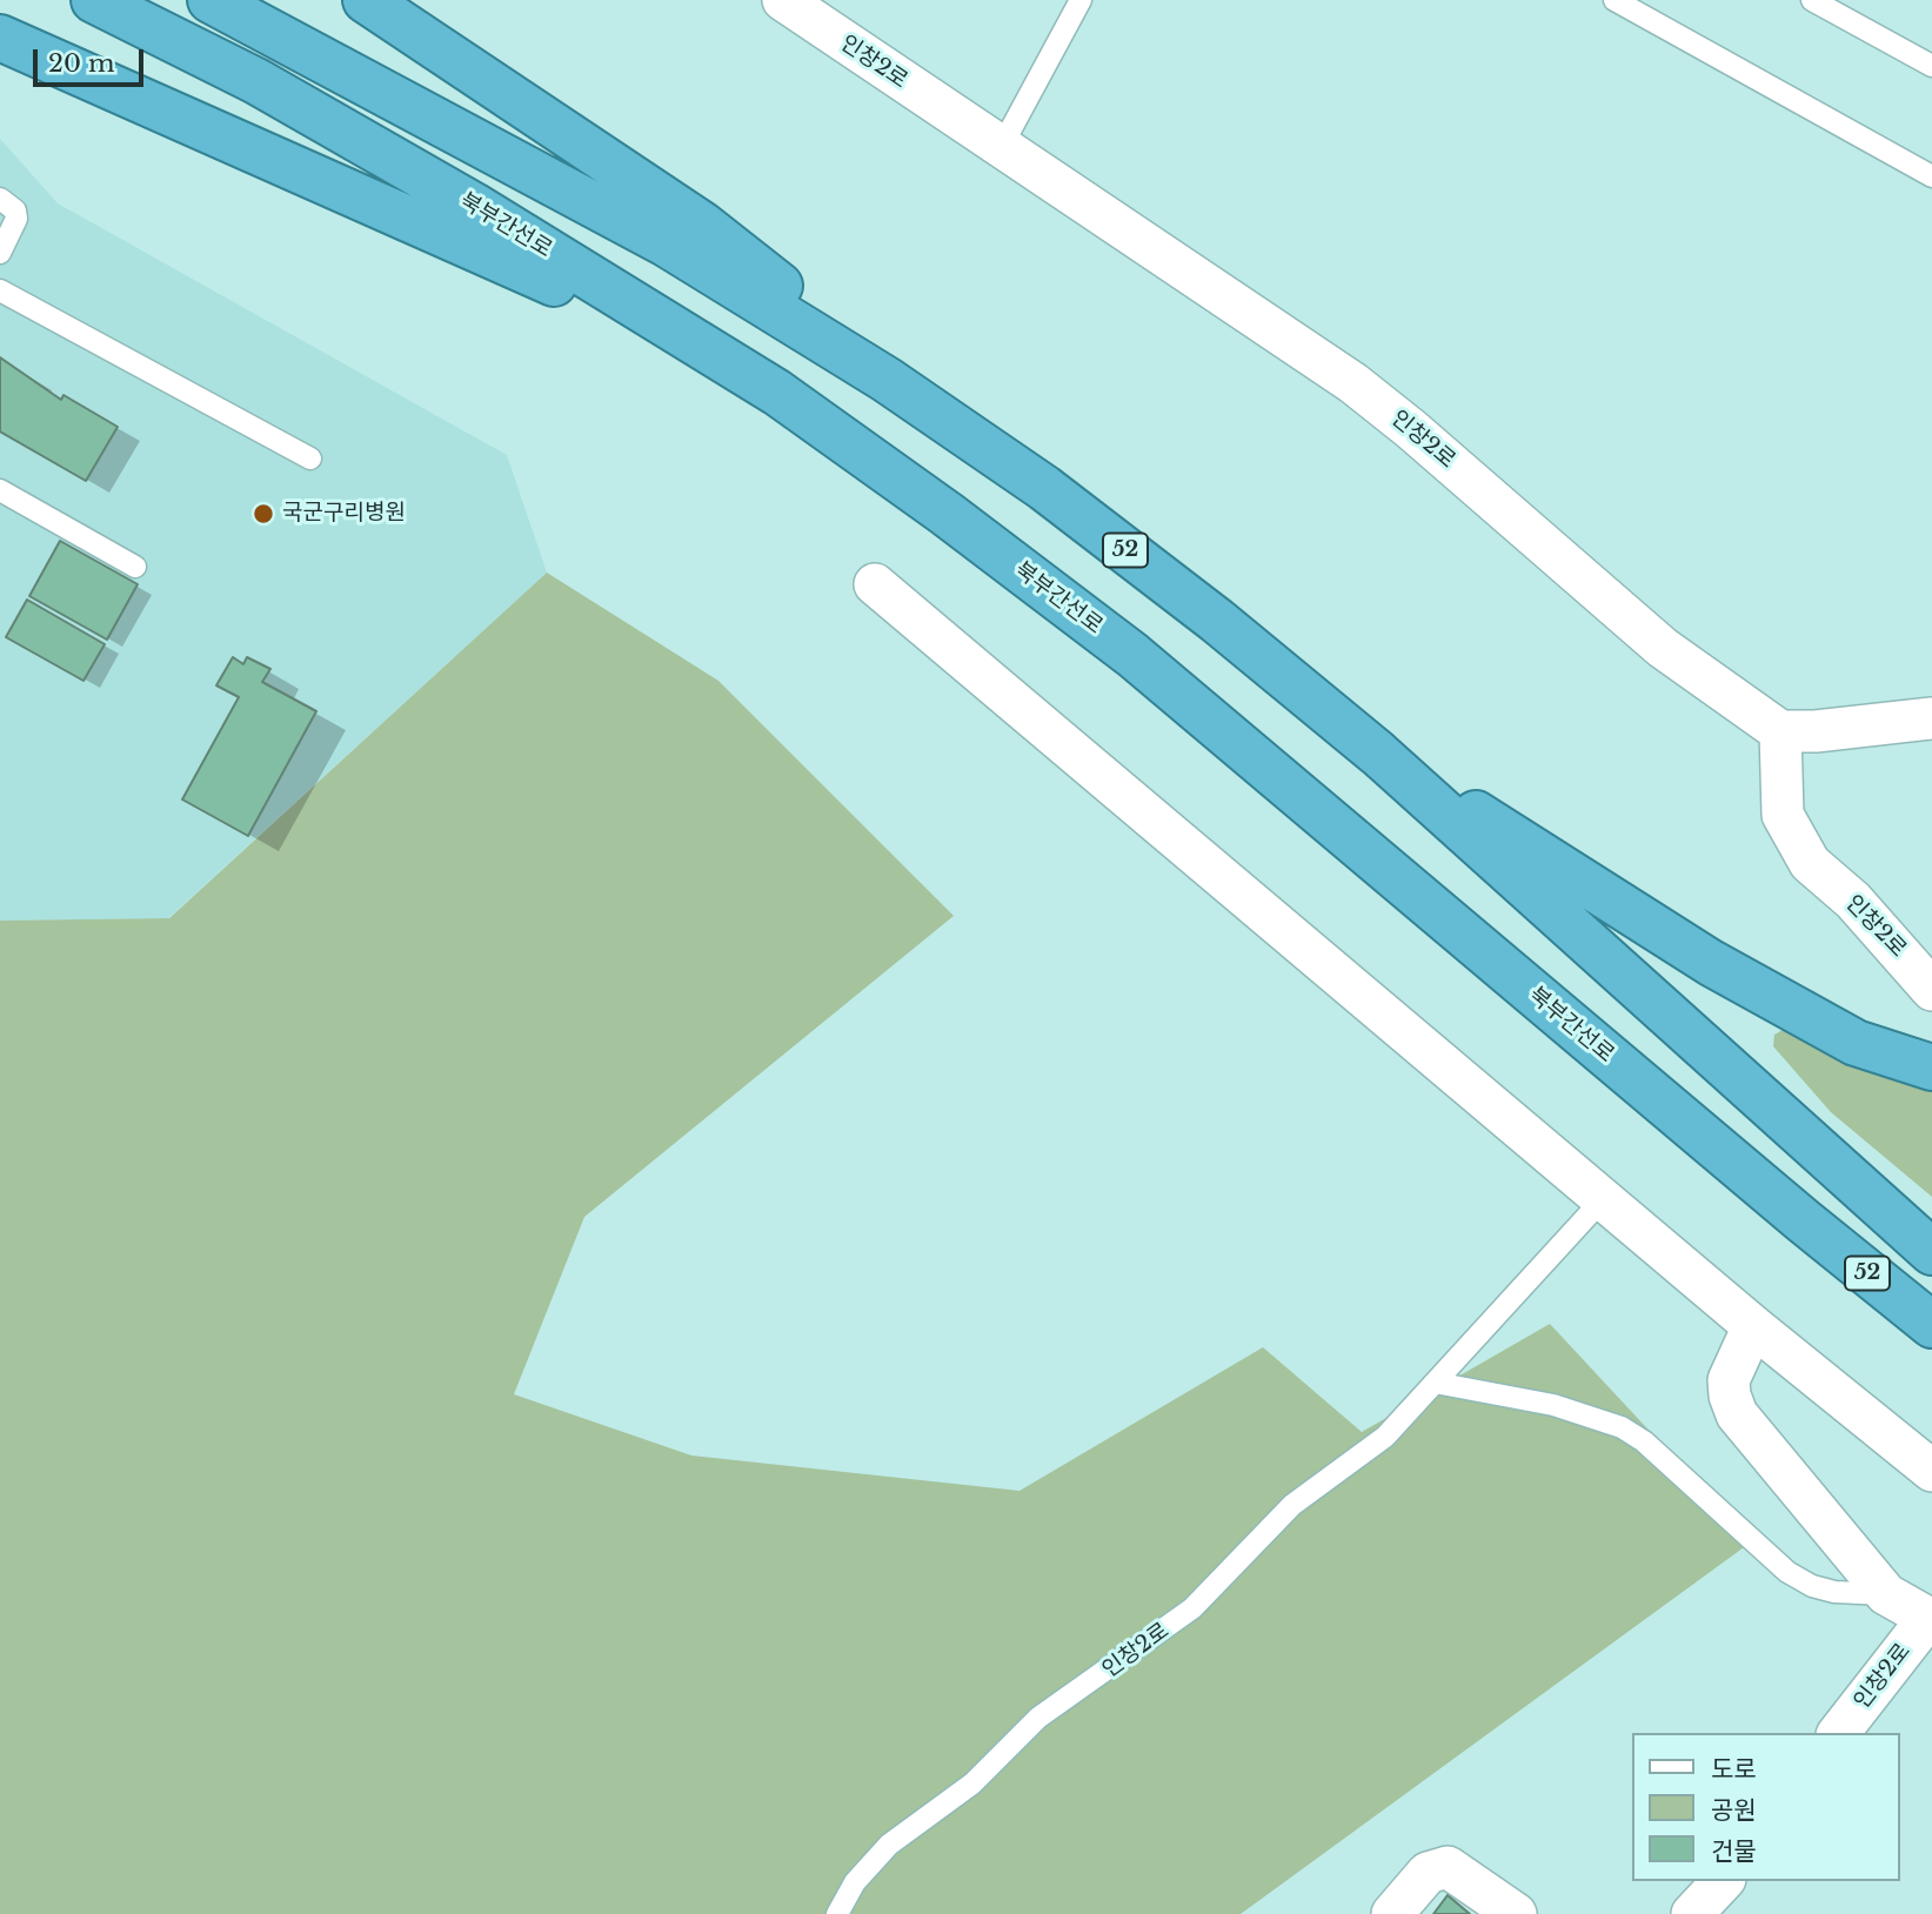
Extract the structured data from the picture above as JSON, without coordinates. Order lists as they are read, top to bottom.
{
  "streets": {
    "highway": ["북부간선로", "52"],
    "street": ["인창2로"]
  },
  "places": ["국군구리병원"],
  "legend": ["도로", "공원", "건물"],
  "scale_bar": "20 m"
}
